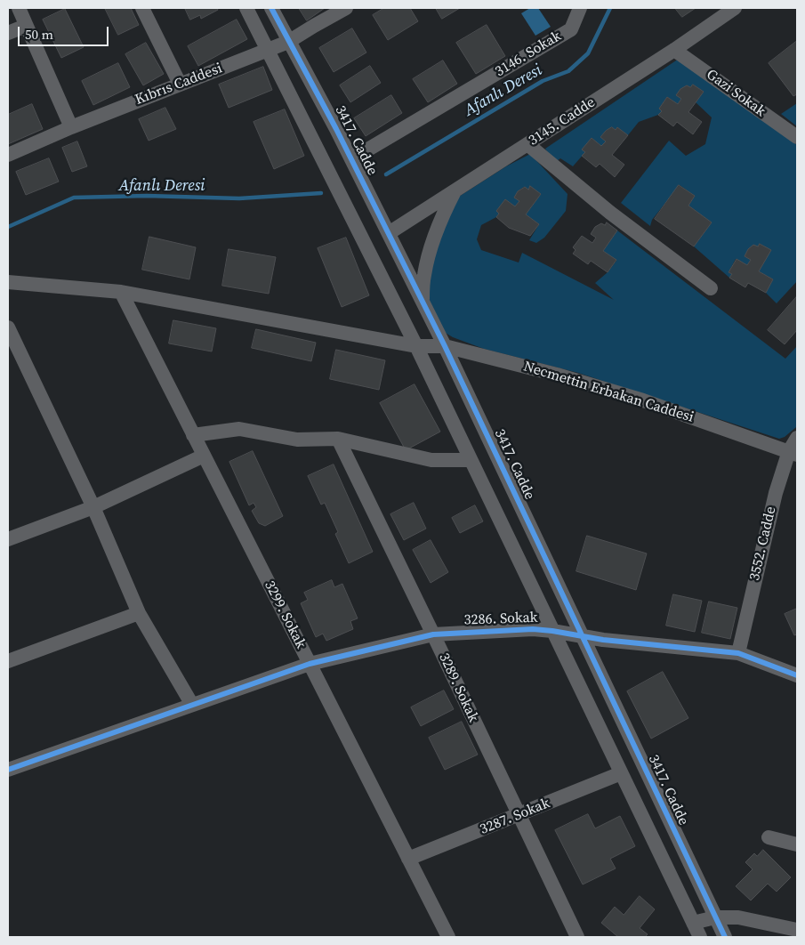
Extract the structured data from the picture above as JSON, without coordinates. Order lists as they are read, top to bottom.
{
  "streets": {
    "street": [
      "3146. Sokak",
      "Kıbrıs Caddesi",
      "Gazi Sokak",
      "3145. Cadde",
      "3417. Cadde",
      "Necmettin Erbakan Caddesi",
      "3552. Cadde",
      "3299. Sokak",
      "3286. Sokak",
      "3289. Sokak",
      "3287. Sokak"
    ]
  },
  "crossings": [
    ["3146. Sokak", "3417. Cadde"],
    ["Kıbrıs Caddesi", "3417. Cadde"],
    ["Gazi Sokak", "3145. Cadde"],
    ["3145. Cadde", "3417. Cadde"],
    ["3417. Cadde", "Necmettin Erbakan Caddesi"],
    ["3417. Cadde", "3286. Sokak"],
    ["Necmettin Erbakan Caddesi", "3552. Cadde"],
    ["Necmettin Erbakan Caddesi", "3299. Sokak"],
    ["3552. Cadde", "3286. Sokak"],
    ["3299. Sokak", "3286. Sokak"],
    ["3299. Sokak", "3287. Sokak"],
    ["3286. Sokak", "3289. Sokak"],
    ["3289. Sokak", "3287. Sokak"]
  ],
  "water": ["Afanlı Deresi"],
  "scale_bar": "50 m"
}
